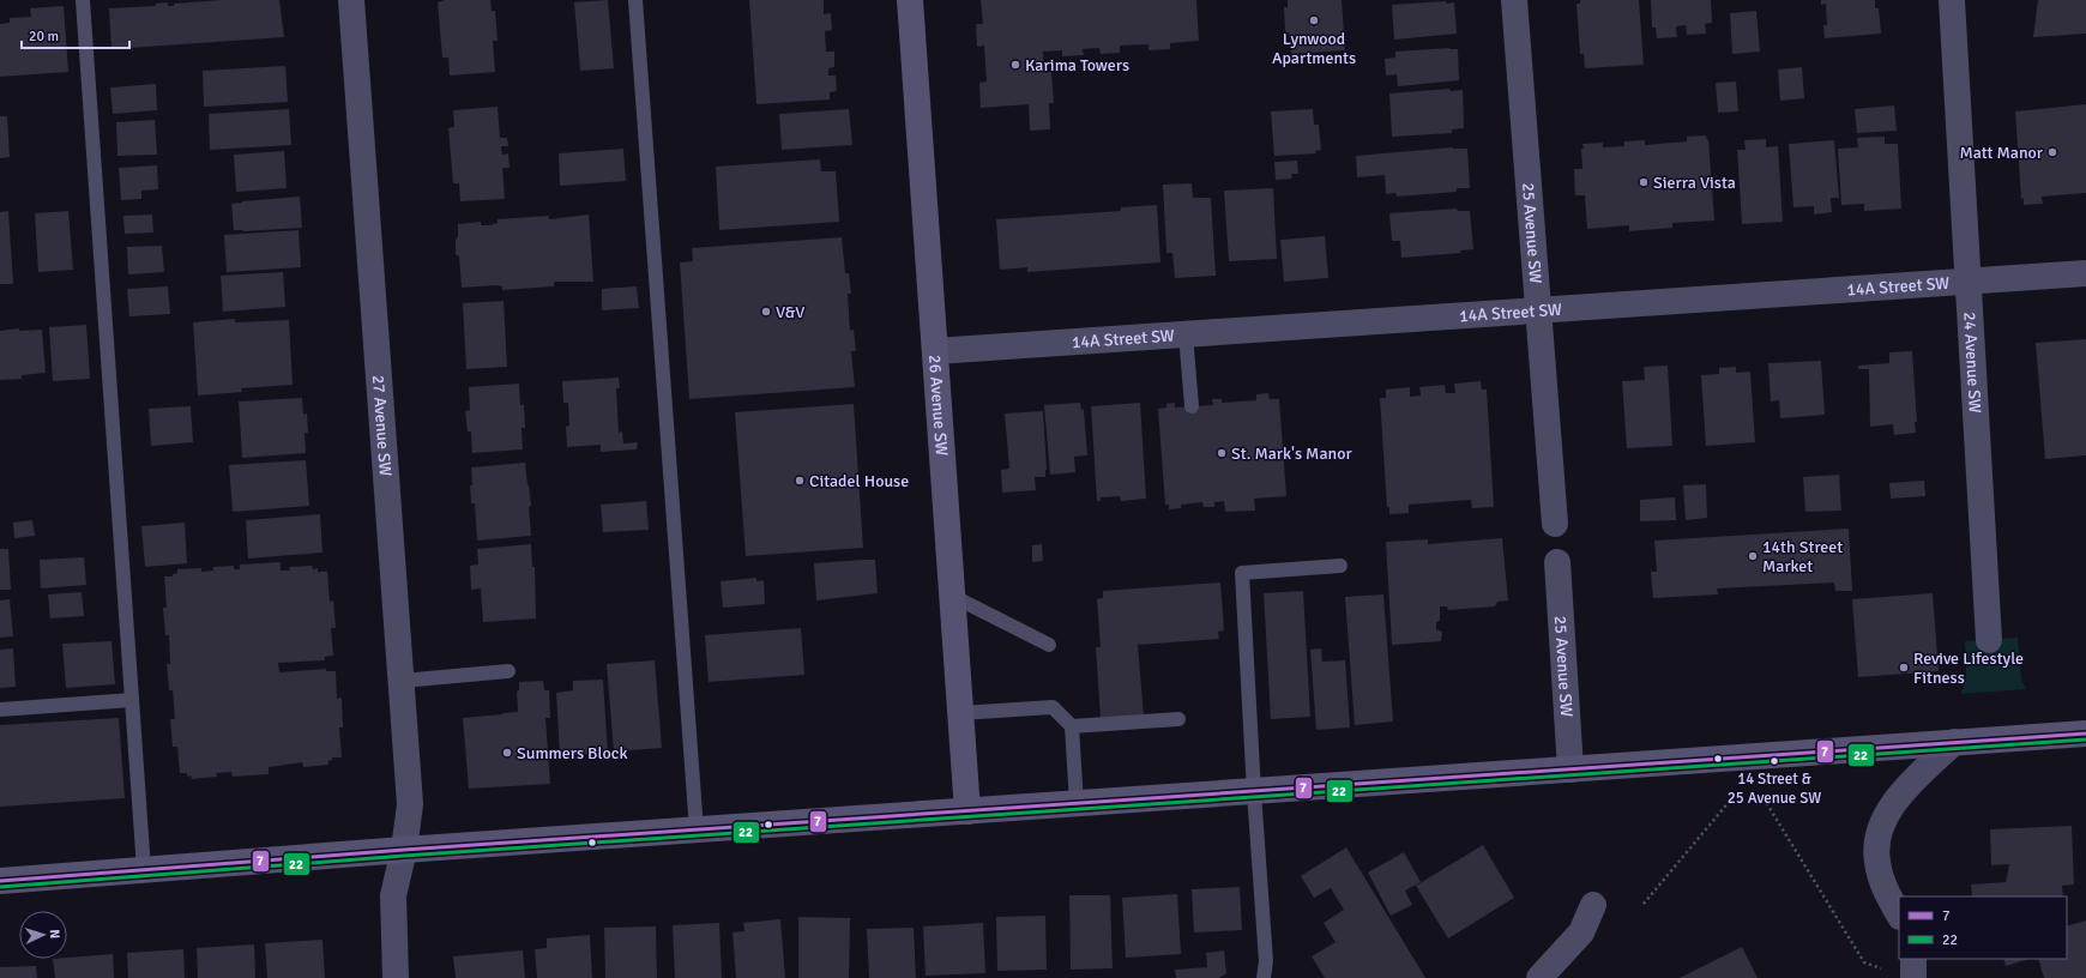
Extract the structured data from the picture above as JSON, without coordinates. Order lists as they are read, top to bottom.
{
  "streets": {
    "main road": ["26 Avenue SW"],
    "street": [
      "25 Avenue SW",
      "14A Street SW",
      "24 Avenue SW",
      "27 Avenue SW"
    ]
  },
  "crossings": [
    ["25 Avenue SW", "14A Street SW"],
    ["14A Street SW", "24 Avenue SW"],
    ["14A Street SW", "26 Avenue SW"]
  ],
  "places": [
    "Lynwood Apartments",
    "Karima Towers",
    "Matt Manor",
    "Sierra Vista",
    "V&V",
    "St. Mark's Manor",
    "Citadel House",
    "14th Street Market",
    "Revive Lifestyle Fitness",
    "Summers Block",
    "14 Street & 25 Avenue SW"
  ],
  "lines": ["transit line 7", "transit line 22"],
  "legend": ["7", "22"],
  "scale_bar": "20 m",
  "north": "right"
}
